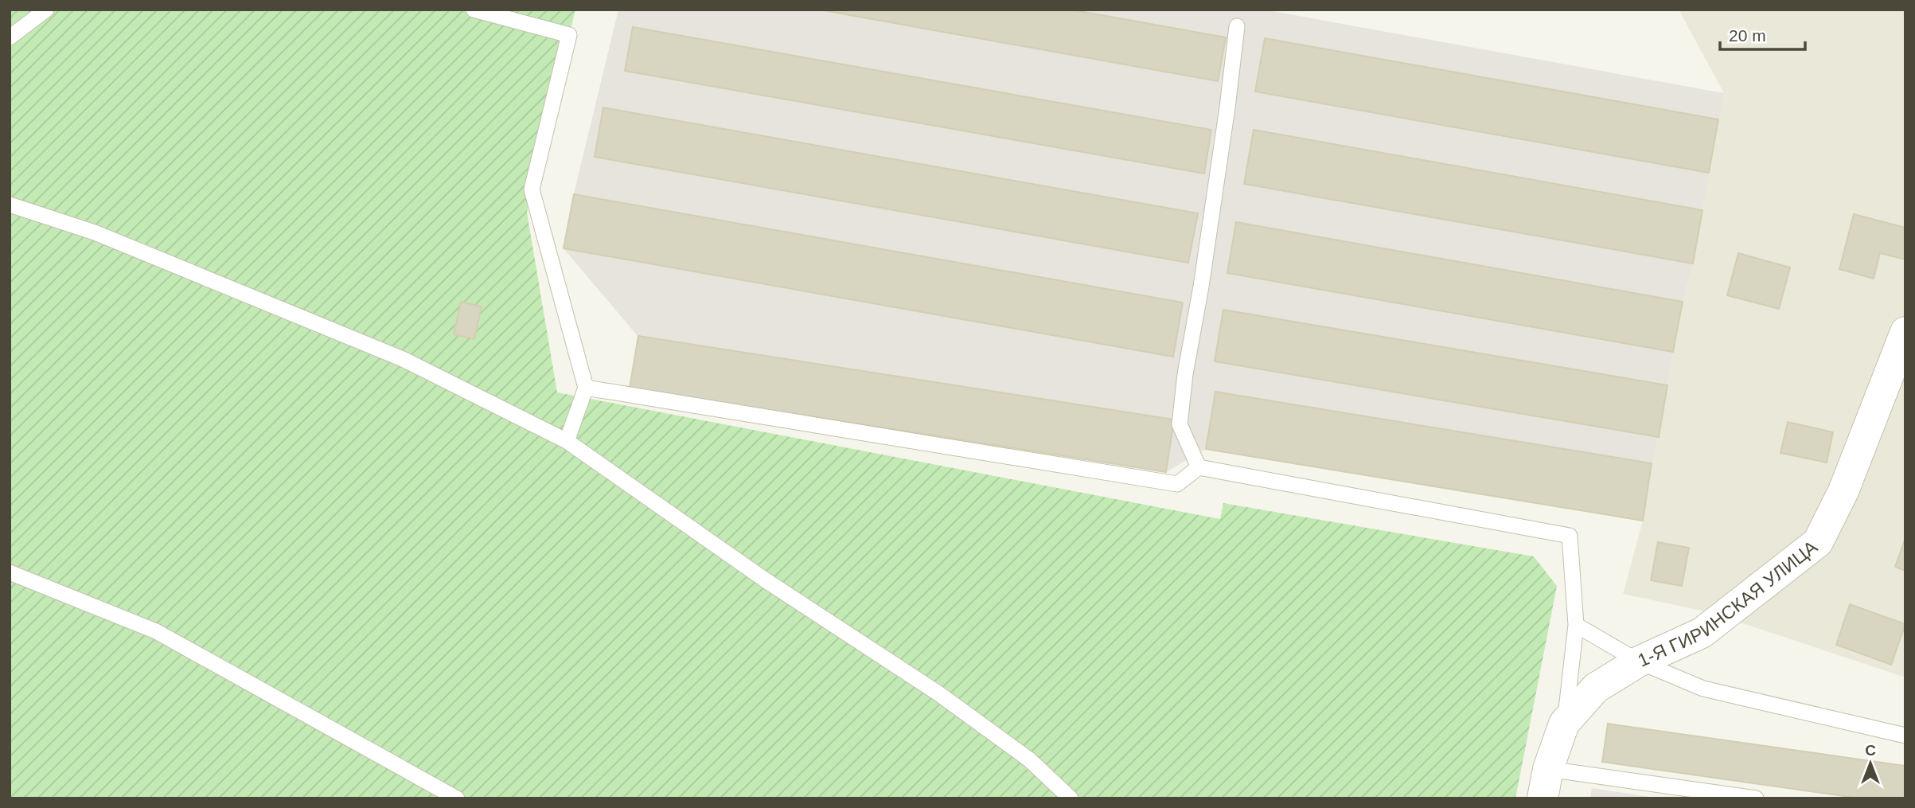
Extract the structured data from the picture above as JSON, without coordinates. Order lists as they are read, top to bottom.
{
  "streets": {
    "street": ["1-Я ГИРИНСКАЯ УЛИЦА"]
  },
  "scale_bar": "20 m",
  "north": "top"
}
